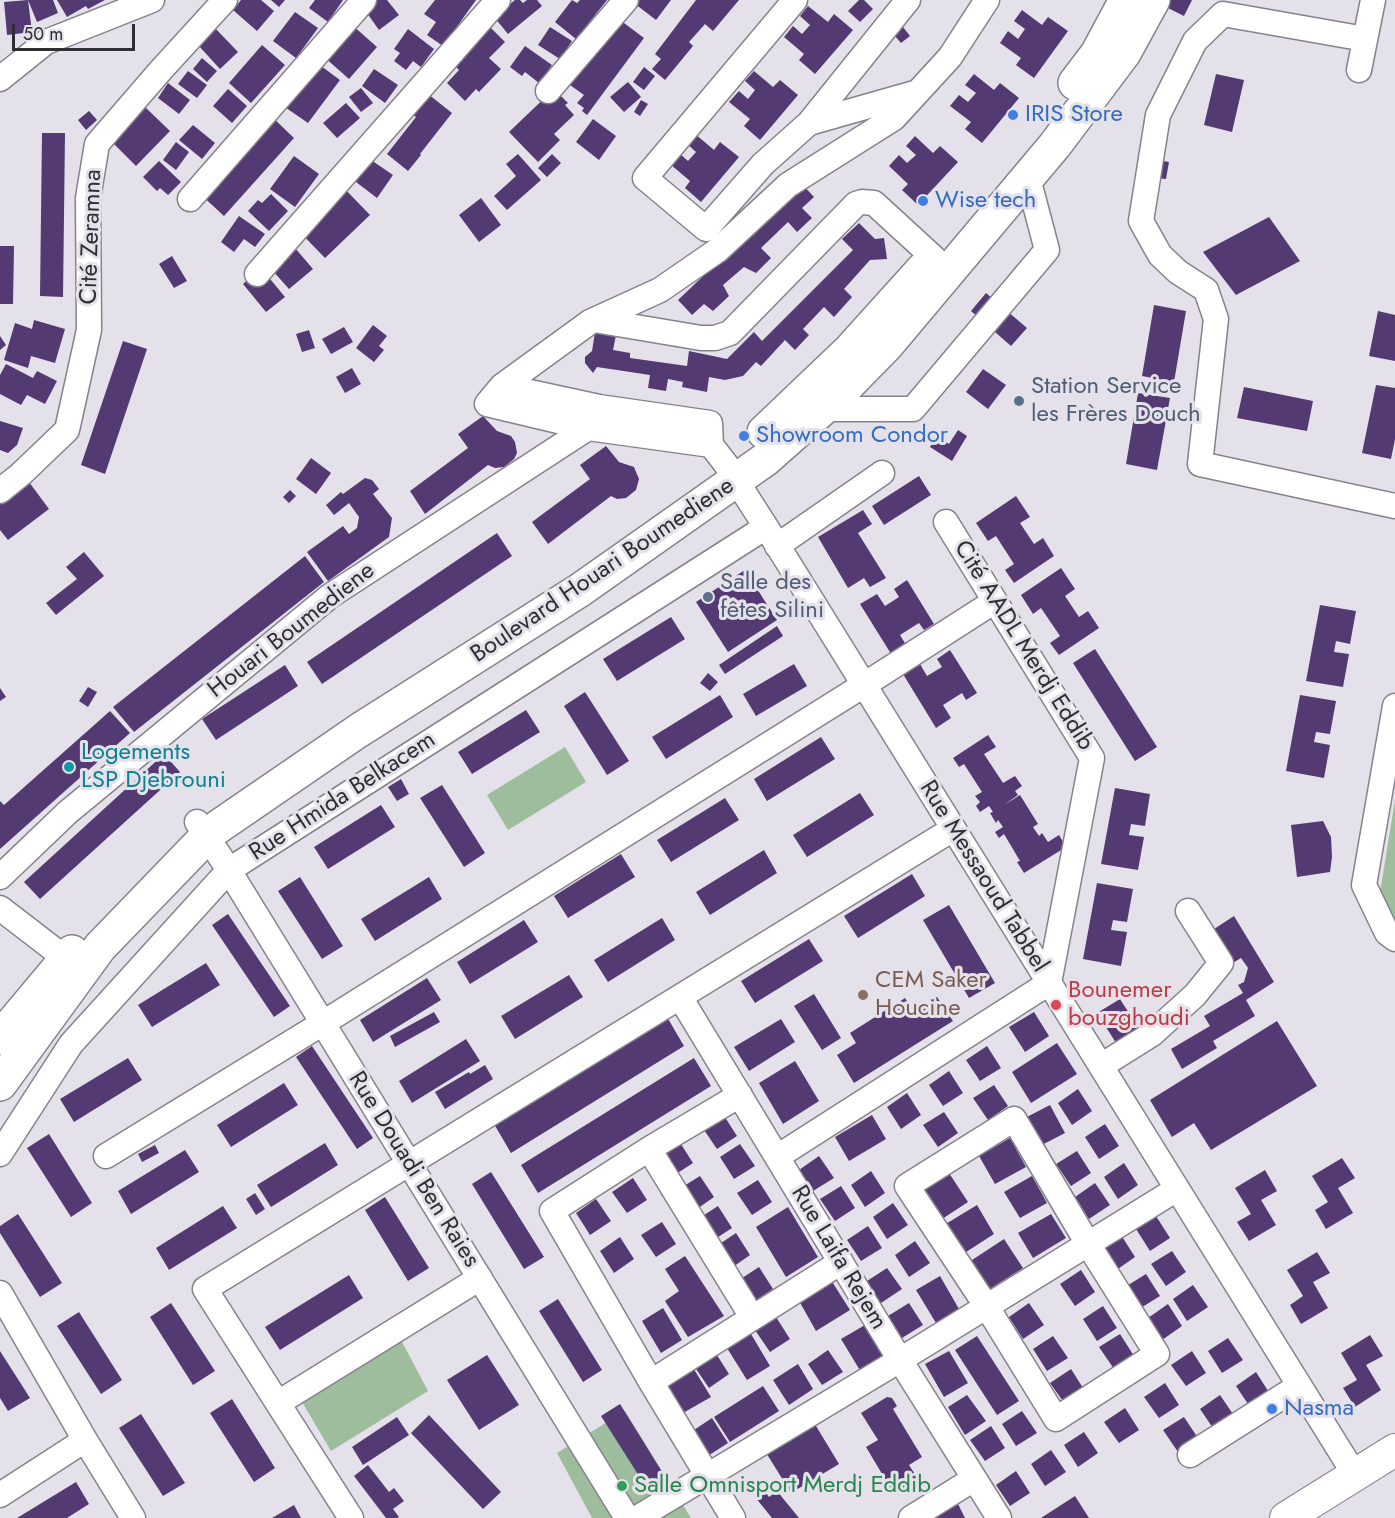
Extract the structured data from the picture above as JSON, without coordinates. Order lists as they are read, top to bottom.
{
  "streets": {
    "highway": ["Boulevard Houari Boumediene"],
    "street": [
      "Cité Zeramna",
      "Houari Boumediene",
      "Cité AADL Merdj Eddib",
      "Rue Hmida Belkacem",
      "Rue Messaoud Tabbel",
      "Rue Douadi Ben Raies",
      "Rue Laifa Rejem"
    ]
  },
  "crossings": [
    ["Boulevard Houari Boumediene", "Rue Messaoud Tabbel"],
    ["Boulevard Houari Boumediene", "Rue Douadi Ben Raies"],
    ["Cité AADL Merdj Eddib", "Rue Messaoud Tabbel"],
    ["Rue Hmida Belkacem", "Rue Messaoud Tabbel"],
    ["Rue Hmida Belkacem", "Rue Douadi Ben Raies"]
  ],
  "places": [
    "IRIS Store",
    "Wise tech",
    "Station Service les Frères Douch",
    "Showroom Condor",
    "Salle des fêtes Silini",
    "Logements LSP Djebrouni",
    "CEM Saker Houcine",
    "Bounemer bouzghoudi",
    "Nasma",
    "Salle Omnisport Merdj Eddib"
  ],
  "scale_bar": "50 m"
}
